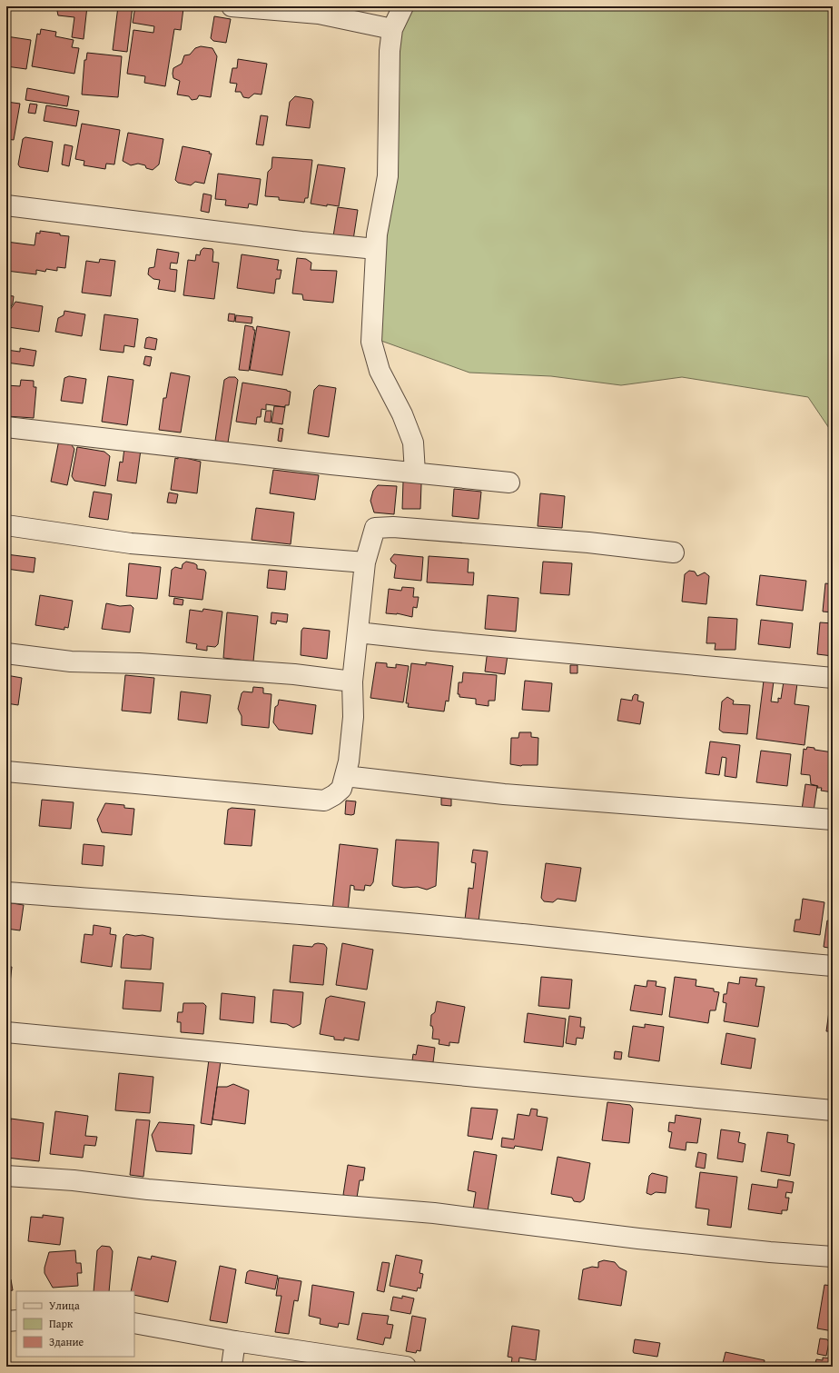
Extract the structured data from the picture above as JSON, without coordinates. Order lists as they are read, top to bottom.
{
  "legend": ["Улица", "Парк", "Здание"]
}
